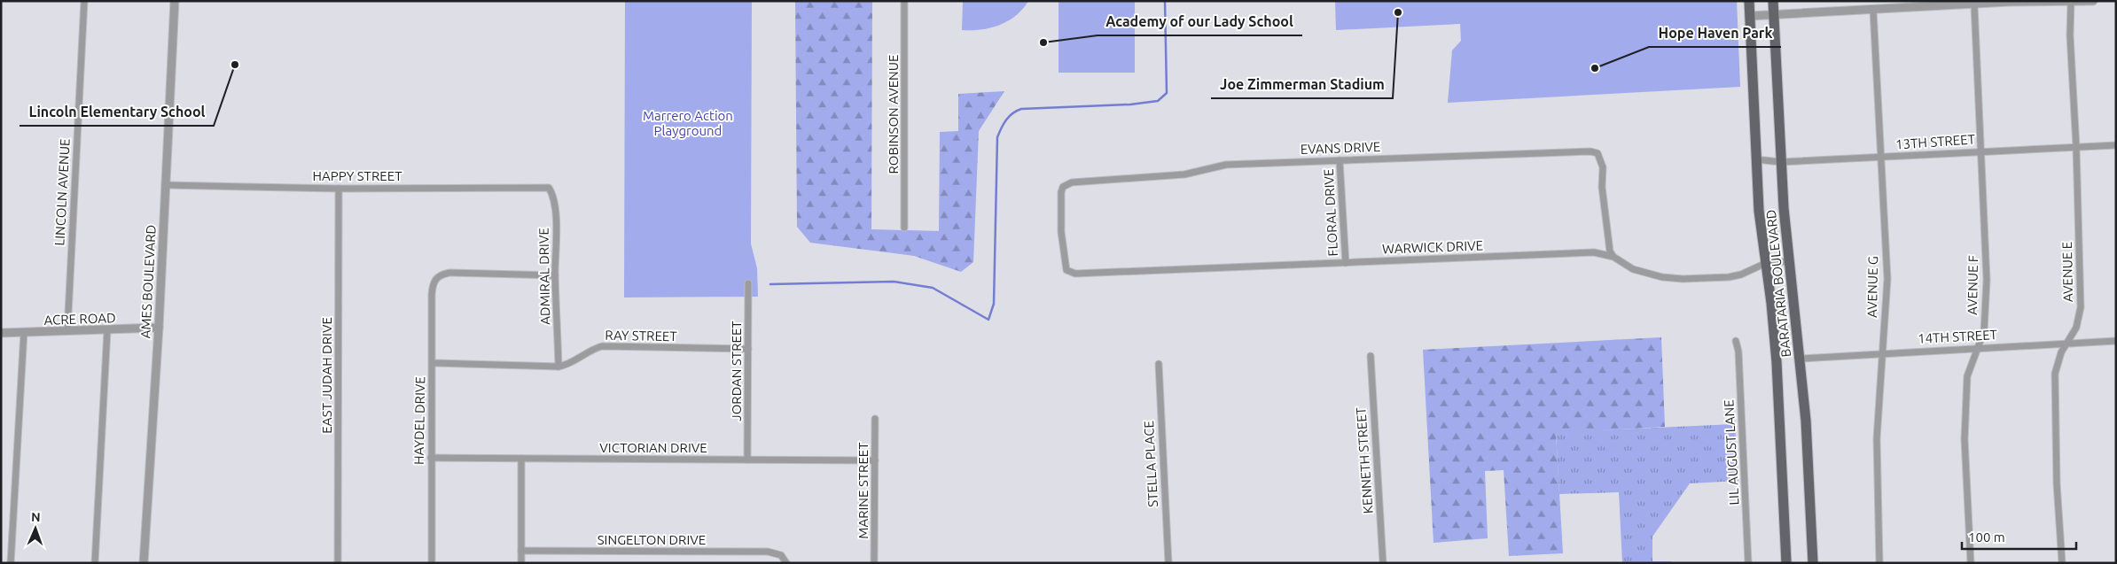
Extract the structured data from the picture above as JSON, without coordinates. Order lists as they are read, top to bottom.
{
  "streets": {
    "main road": ["BARATARIA BOULEVARD"],
    "street": [
      "ROBINSON AVENUE",
      "13TH STREET",
      "EVANS DRIVE",
      "HAPPY STREET",
      "LINCOLN AVENUE",
      "FLORAL DRIVE",
      "WARWICK DRIVE",
      "AVENUE E",
      "ADMIRAL DRIVE",
      "AMES BOULEVARD",
      "AVENUE F",
      "AVENUE G",
      "ACRE ROAD",
      "RAY STREET",
      "14TH STREET",
      "JORDAN STREET",
      "EAST JUDAH DRIVE",
      "HAYDEL DRIVE",
      "VICTORIAN DRIVE",
      "LIL AUGUST LANE",
      "KENNETH STREET",
      "STELLA PLACE",
      "MARINE STREET",
      "SINGELTON DRIVE"
    ]
  },
  "crossings": [
    ["13TH STREET", "AVENUE E"],
    ["13TH STREET", "BARATARIA BOULEVARD"],
    ["13TH STREET", "AVENUE F"],
    ["13TH STREET", "AVENUE G"],
    ["EVANS DRIVE", "FLORAL DRIVE"],
    ["EVANS DRIVE", "WARWICK DRIVE"],
    ["HAPPY STREET", "ADMIRAL DRIVE"],
    ["HAPPY STREET", "AMES BOULEVARD"],
    ["HAPPY STREET", "EAST JUDAH DRIVE"],
    ["LINCOLN AVENUE", "ACRE ROAD"],
    ["FLORAL DRIVE", "WARWICK DRIVE"],
    ["WARWICK DRIVE", "BARATARIA BOULEVARD"],
    ["AVENUE E", "14TH STREET"],
    ["ADMIRAL DRIVE", "RAY STREET"],
    ["ADMIRAL DRIVE", "HAYDEL DRIVE"],
    ["AMES BOULEVARD", "ACRE ROAD"],
    ["BARATARIA BOULEVARD", "14TH STREET"],
    ["AVENUE F", "14TH STREET"],
    ["AVENUE G", "14TH STREET"],
    ["RAY STREET", "JORDAN STREET"],
    ["RAY STREET", "HAYDEL DRIVE"],
    ["JORDAN STREET", "VICTORIAN DRIVE"],
    ["HAYDEL DRIVE", "VICTORIAN DRIVE"],
    ["VICTORIAN DRIVE", "MARINE STREET"]
  ],
  "parks": ["Marrero Action Playground"],
  "places": [
    "Joe Zimmerman Stadium",
    "Academy of our Lady School",
    "Lincoln Elementary School",
    "Hope Haven Park"
  ],
  "scale_bar": "100 m",
  "north": "top"
}
